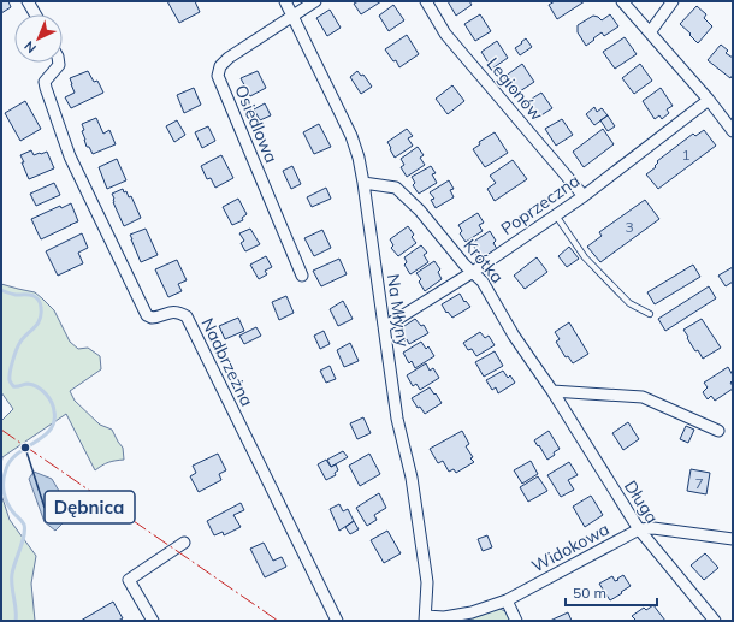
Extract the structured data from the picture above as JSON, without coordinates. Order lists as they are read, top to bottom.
{
  "streets": {
    "street": [
      "Legionów",
      "Osiedlowa",
      "Poprzeczna",
      "Krótka",
      "Na Młyny",
      "Nadbrzeżna",
      "Długa",
      "Widokowa"
    ]
  },
  "crossings": [
    ["Legionów", "Poprzeczna"],
    ["Osiedlowa", "Na Młyny"],
    ["Poprzeczna", "Krótka"],
    ["Poprzeczna", "Na Młyny"],
    ["Krótka", "Na Młyny"],
    ["Krótka", "Długa"],
    ["Na Młyny", "Widokowa"],
    ["Długa", "Widokowa"]
  ],
  "places": ["Dębnica"],
  "house_numbers": ["1", "3", "7"],
  "scale_bar": "50 m",
  "north": "bottom left"
}
